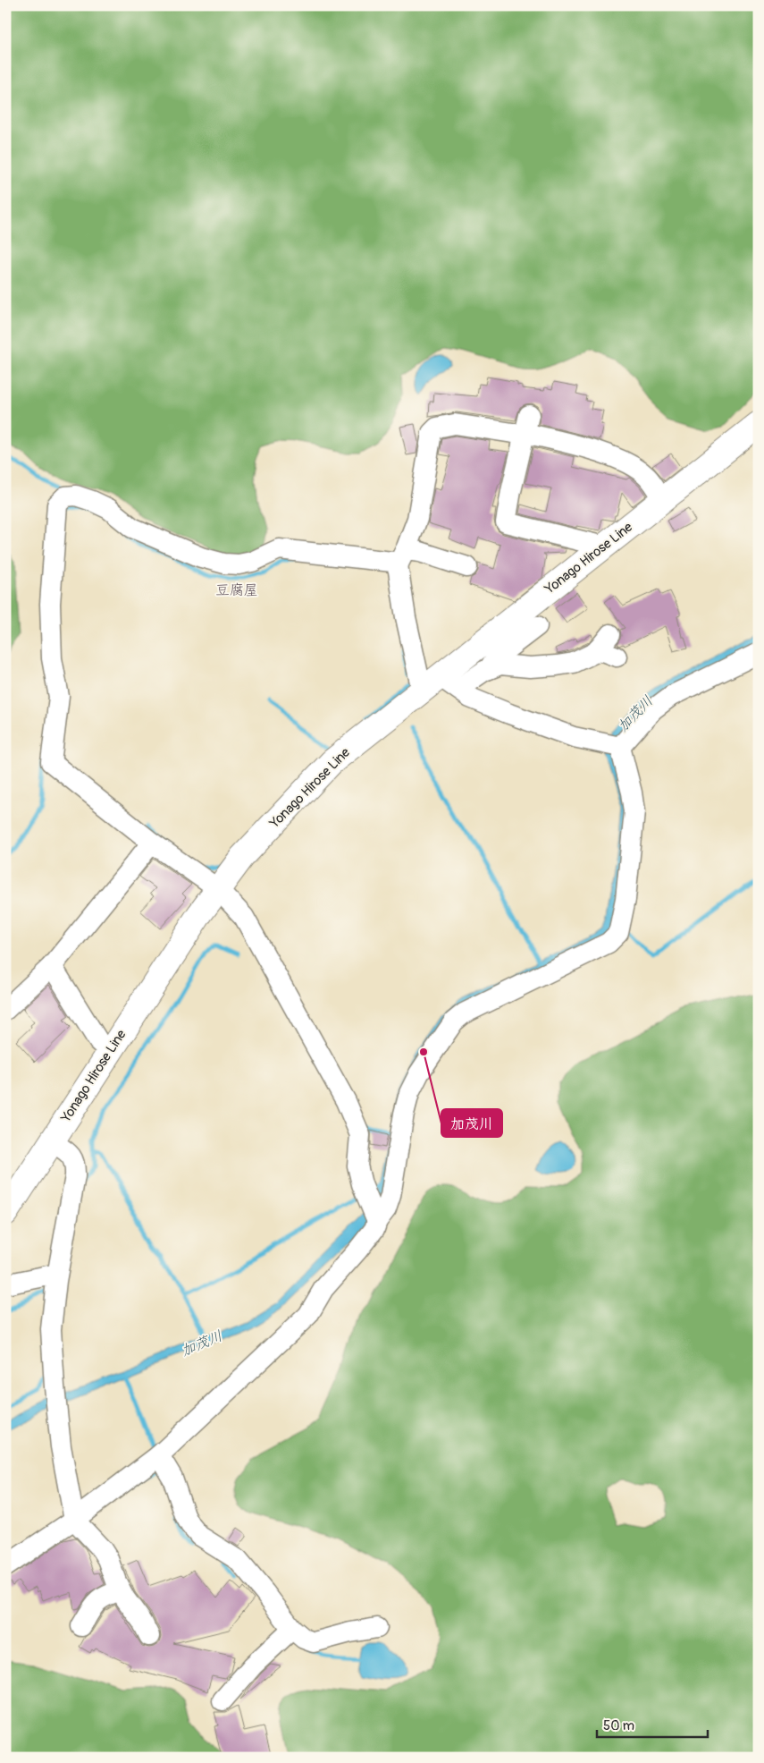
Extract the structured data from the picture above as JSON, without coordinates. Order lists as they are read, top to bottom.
{
  "streets": {
    "main road": ["Yonago Hirose Line"]
  },
  "districts": ["豆腐屋"],
  "water": ["加茂川"],
  "places": ["加茂川"],
  "scale_bar": "50 m"
}
